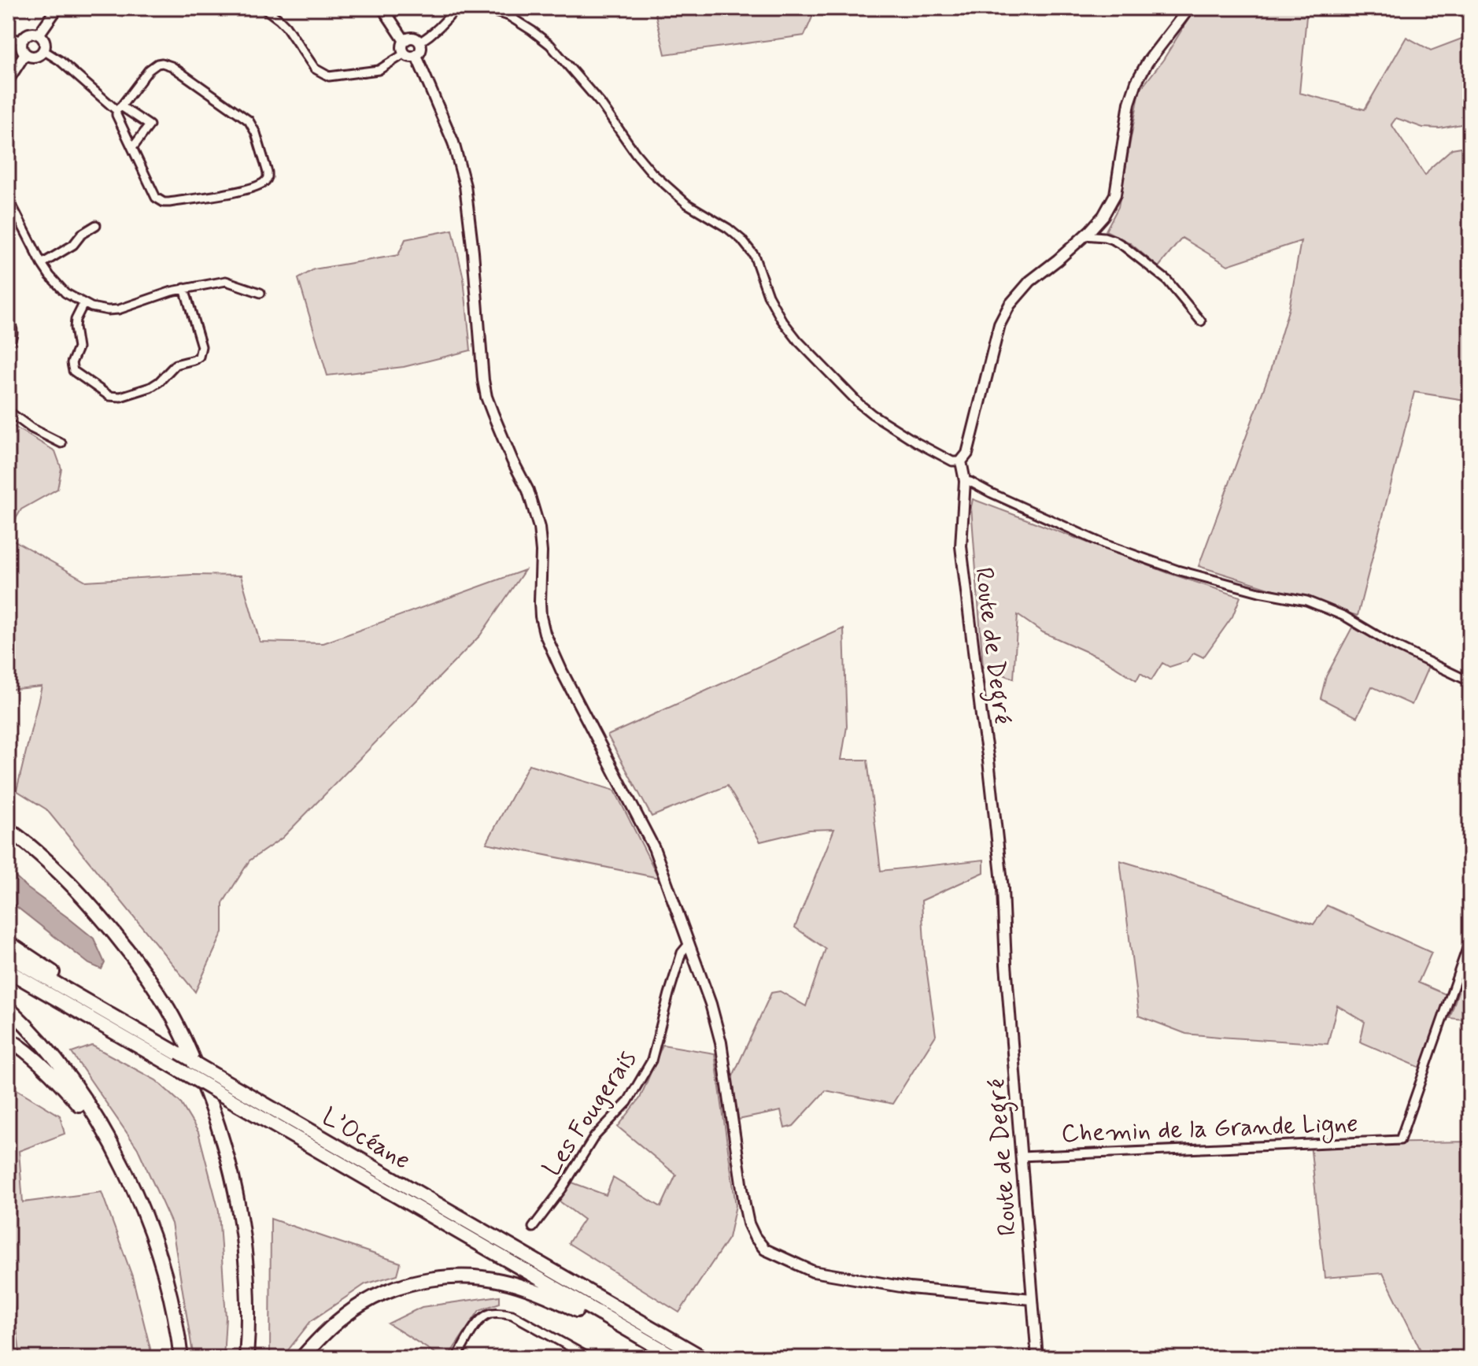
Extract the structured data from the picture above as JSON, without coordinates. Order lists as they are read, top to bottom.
{
  "streets": {
    "highway": ["L’Océane"],
    "street": ["Route de Degré", "Les Fougerais", "Chemin de la Grande Ligne"]
  },
  "crossings": [
    ["Route de Degré", "Chemin de la Grande Ligne"]
  ]
}
